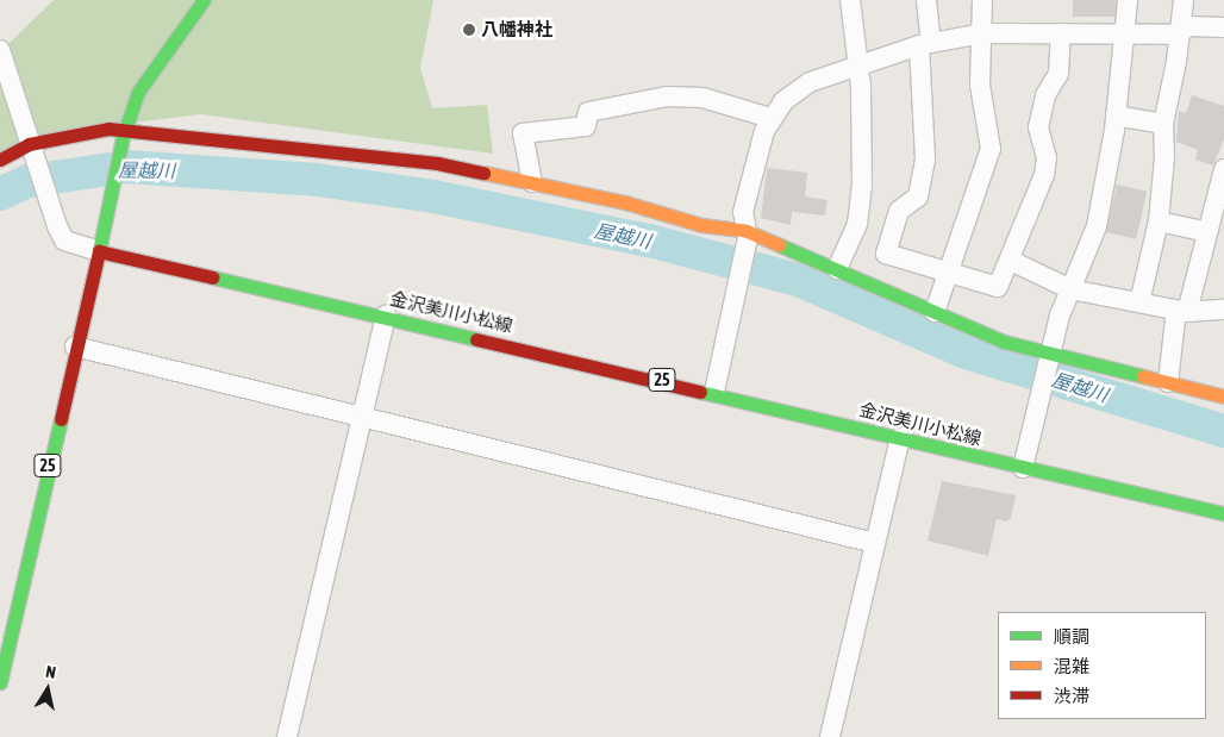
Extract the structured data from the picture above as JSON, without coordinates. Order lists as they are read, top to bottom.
{
  "streets": {
    "main road": ["金沢美川小松線", "25"]
  },
  "crossings": [
    ["金沢美川小松線", "25"]
  ],
  "water": ["屋越川"],
  "places": ["八幡神社"],
  "legend": ["順調", "混雑", "渋滞"],
  "north": "top"
}
